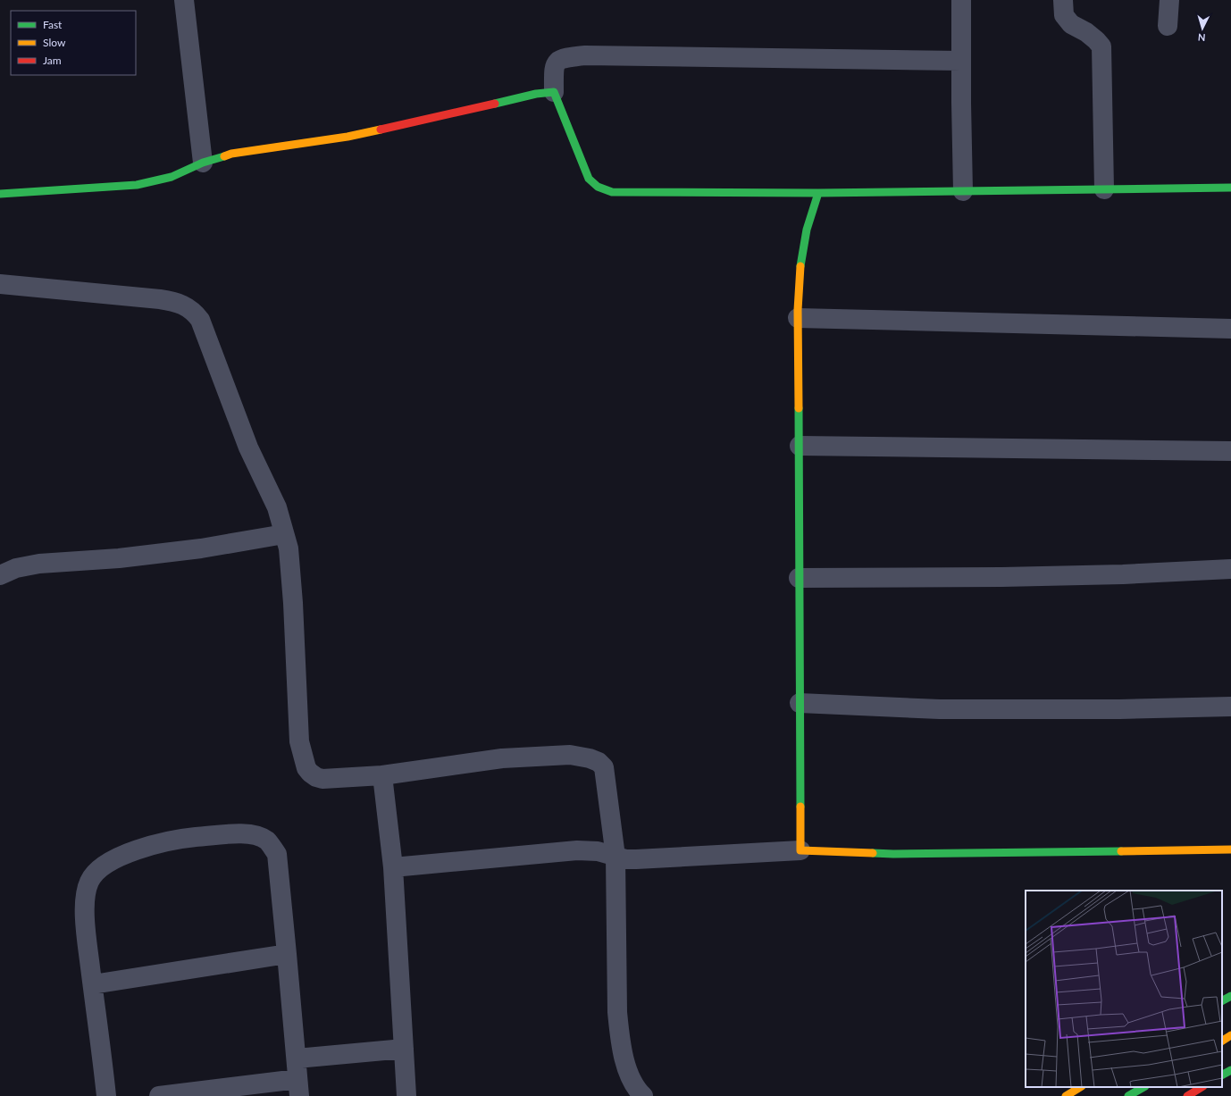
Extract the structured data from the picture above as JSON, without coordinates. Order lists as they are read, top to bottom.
{
  "legend": ["Fast", "Slow", "Jam"],
  "north": "bottom"
}
